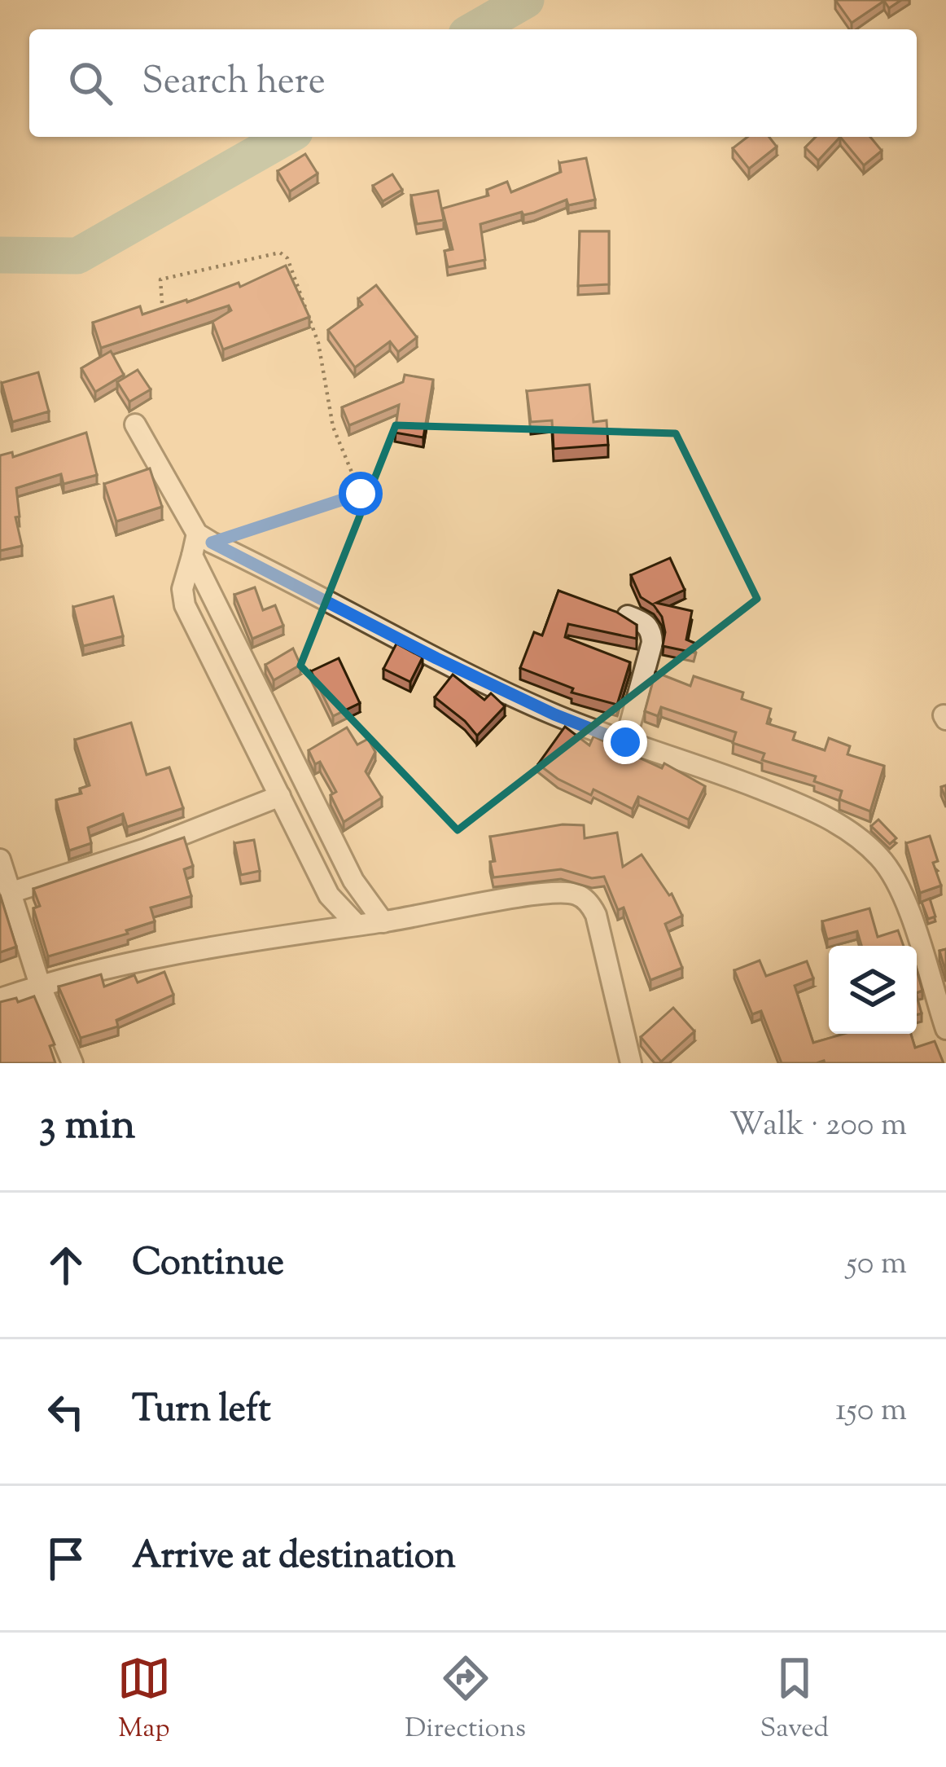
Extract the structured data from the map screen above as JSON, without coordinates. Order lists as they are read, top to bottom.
{
  "page": {
    "search": "Search here",
    "heading": ["3 min", "Walk · 200 m"],
    "list": [
      ["Continue", "50 m"],
      ["Turn left", "150 m"],
      "Arrive at destination"
    ],
    "nav": ["Map", "Directions", "Saved"]
  }
}
